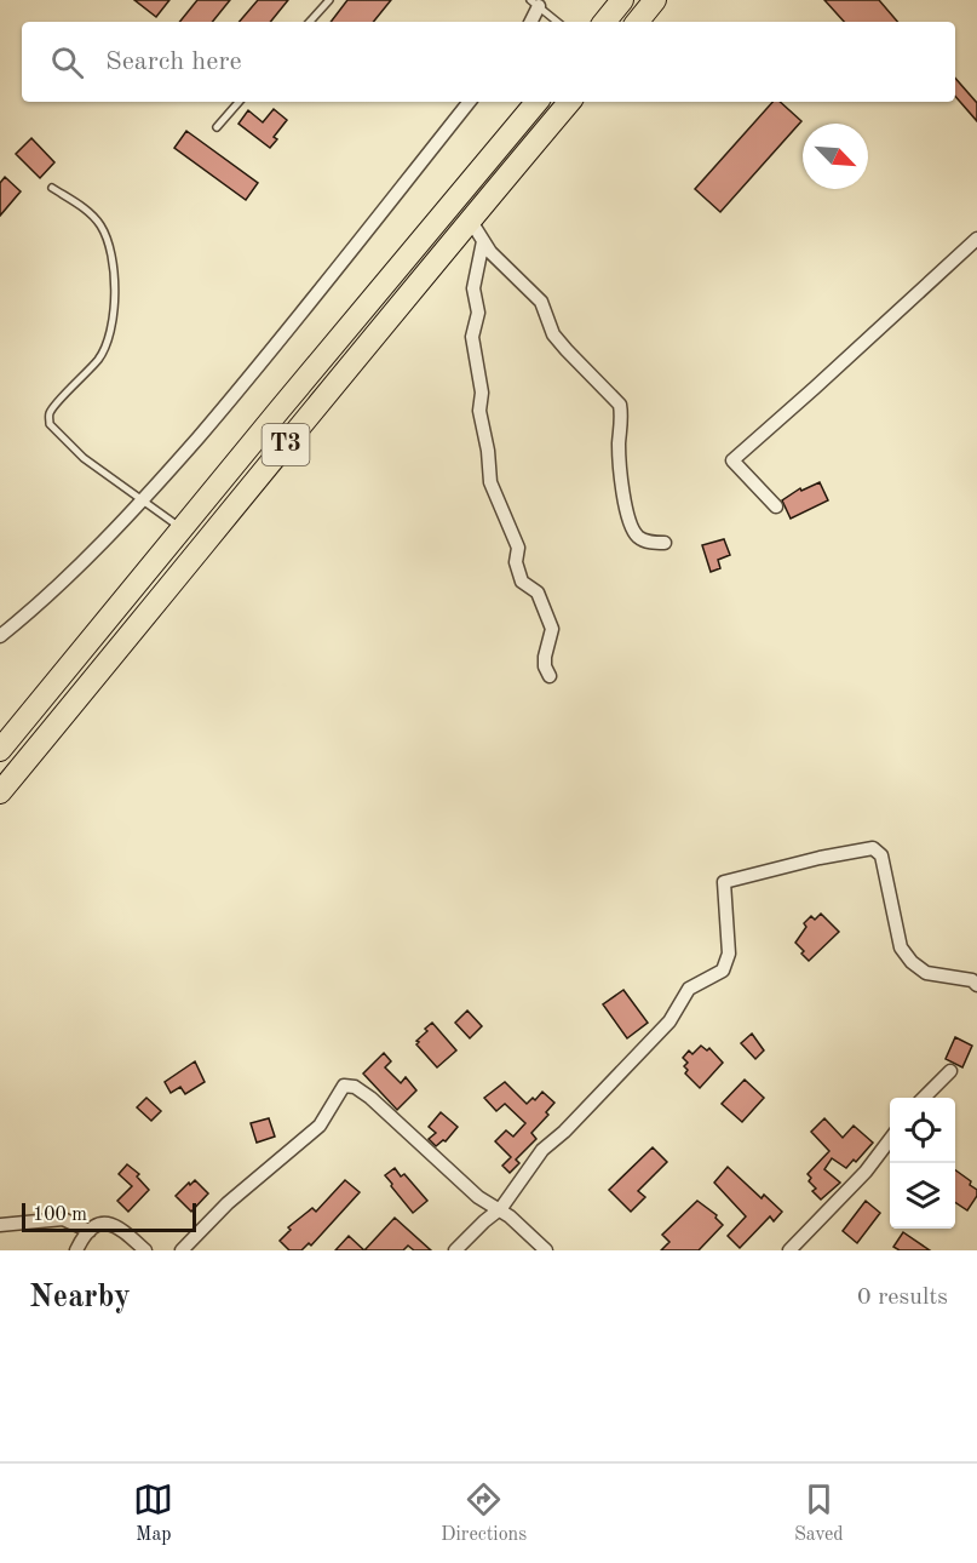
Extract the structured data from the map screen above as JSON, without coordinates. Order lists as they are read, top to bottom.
{
  "streets": {
    "highway": ["T3"]
  },
  "scale_bar": "100 m",
  "north": "bottom right",
  "page": {
    "search": "Search here",
    "scale": "100 m",
    "heading": ["Nearby", "0 results"],
    "nav": ["Map", "Directions", "Saved"]
  }
}
